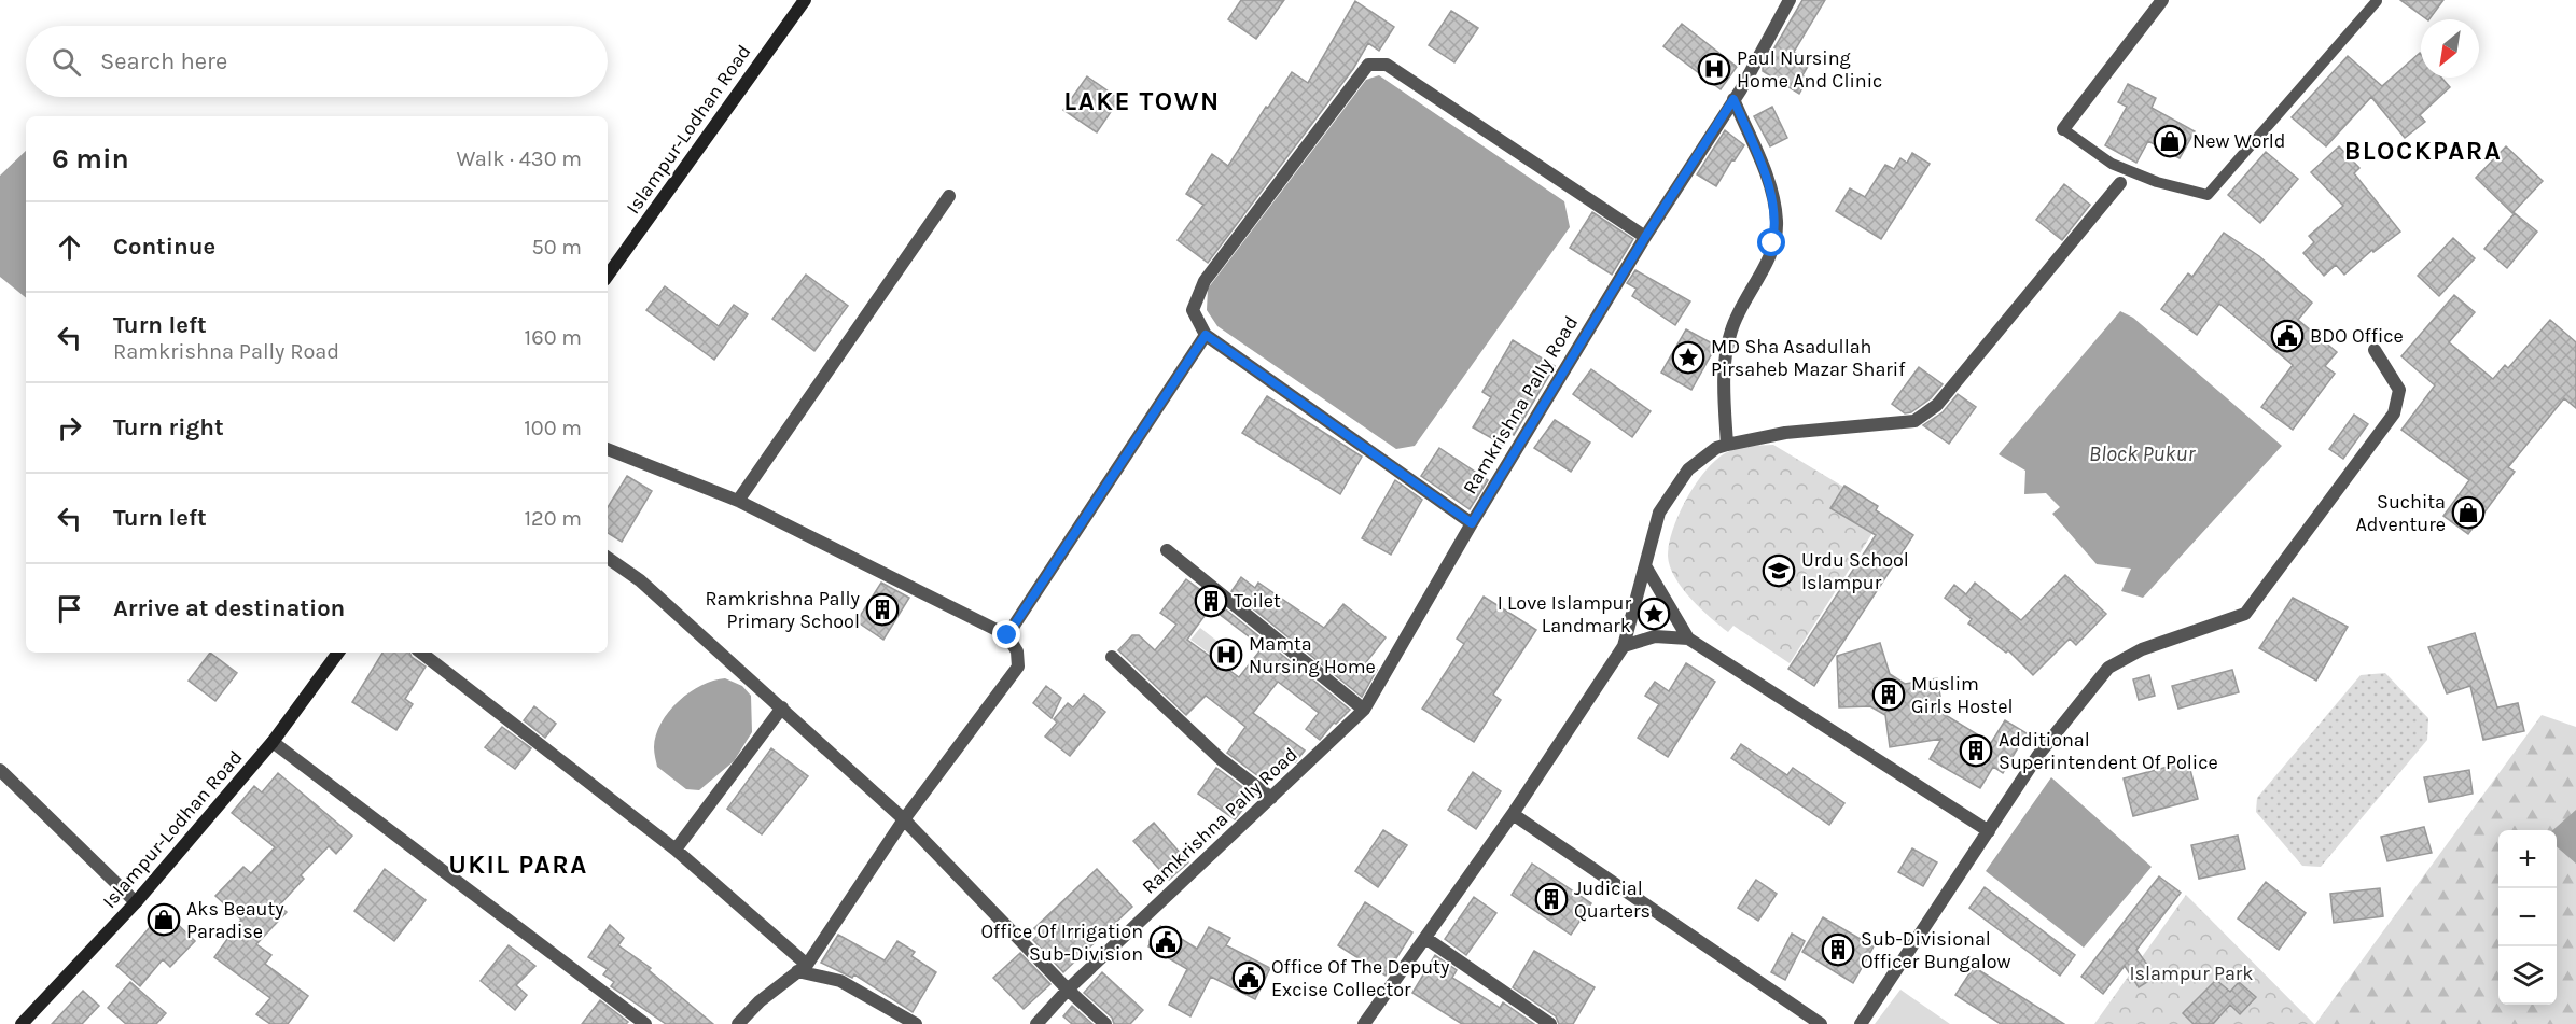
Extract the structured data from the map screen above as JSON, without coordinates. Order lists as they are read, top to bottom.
{
  "streets": {
    "main road": ["Islampur-Lodhan Road"],
    "street": ["Ramkrishna Pally Road"]
  },
  "districts": ["LAKE TOWN", "BLOCKPARA", "UKIL PARA"],
  "water": ["Block Pukur"],
  "parks": ["Islampur Park"],
  "places": {
    "hospital": ["Paul Nursing Home And Clinic", "Mamta Nursing Home"],
    "shop": ["New World", "Suchita Adventure", "Aks Beauty Paradise"],
    "public building": ["BDO Office", "Office Of Irrigation Sub-Division", "Office Of The Deputy Excise Collector"],
    "place": ["MD Sha Asadullah Pirsaheb Mazar Sharif", "I Love Islampur Landmark"],
    "school or university": ["Urdu School Islampur"],
    "building": [
      "Toilet",
      "Ramkrishna Pally Primary School",
      "Muslim Girls Hostel",
      "Additional Superintendent Of Police",
      "Judicial Quarters",
      "Sub-Divisional Officer Bungalow"
    ]
  },
  "north": "bottom left",
  "page": {
    "search": "Search here",
    "heading": ["6 min", "Walk · 430 m"],
    "list": [
      ["Continue", "50 m"],
      ["Turn left", "Ramkrishna Pally Road", "160 m"],
      ["Turn right", "100 m"],
      ["Turn left", "120 m"],
      "Arrive at destination"
    ],
    "map_buttons": ["+", "−"]
  }
}
